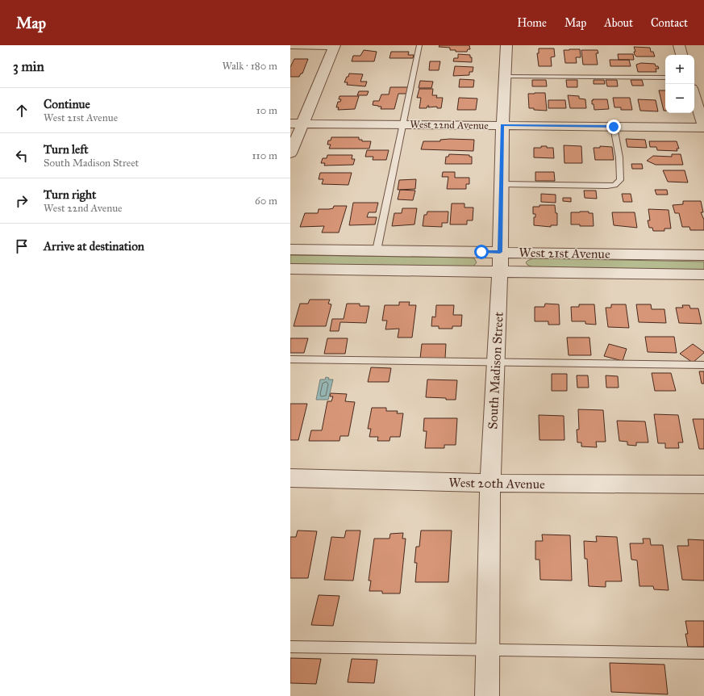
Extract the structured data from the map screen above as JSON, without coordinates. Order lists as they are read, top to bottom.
{
  "streets": {
    "street": [
      "West 22nd Avenue",
      "West 21st Avenue",
      "South Madison Street",
      "West 20th Avenue"
    ]
  },
  "crossings": [
    ["West 22nd Avenue", "South Madison Street"],
    ["West 21st Avenue", "South Madison Street"],
    ["South Madison Street", "West 20th Avenue"]
  ],
  "page": {
    "header": "Map",
    "nav": [
      "Home",
      "Map",
      "About",
      "Contact"
    ],
    "heading": ["3 min", "Walk · 180 m"],
    "map_buttons": ["+", "−"],
    "list": [
      ["Continue", "West 21st Avenue", "10 m"],
      ["Turn left", "South Madison Street", "110 m"],
      ["Turn right", "West 22nd Avenue", "60 m"],
      "Arrive at destination"
    ]
  }
}
